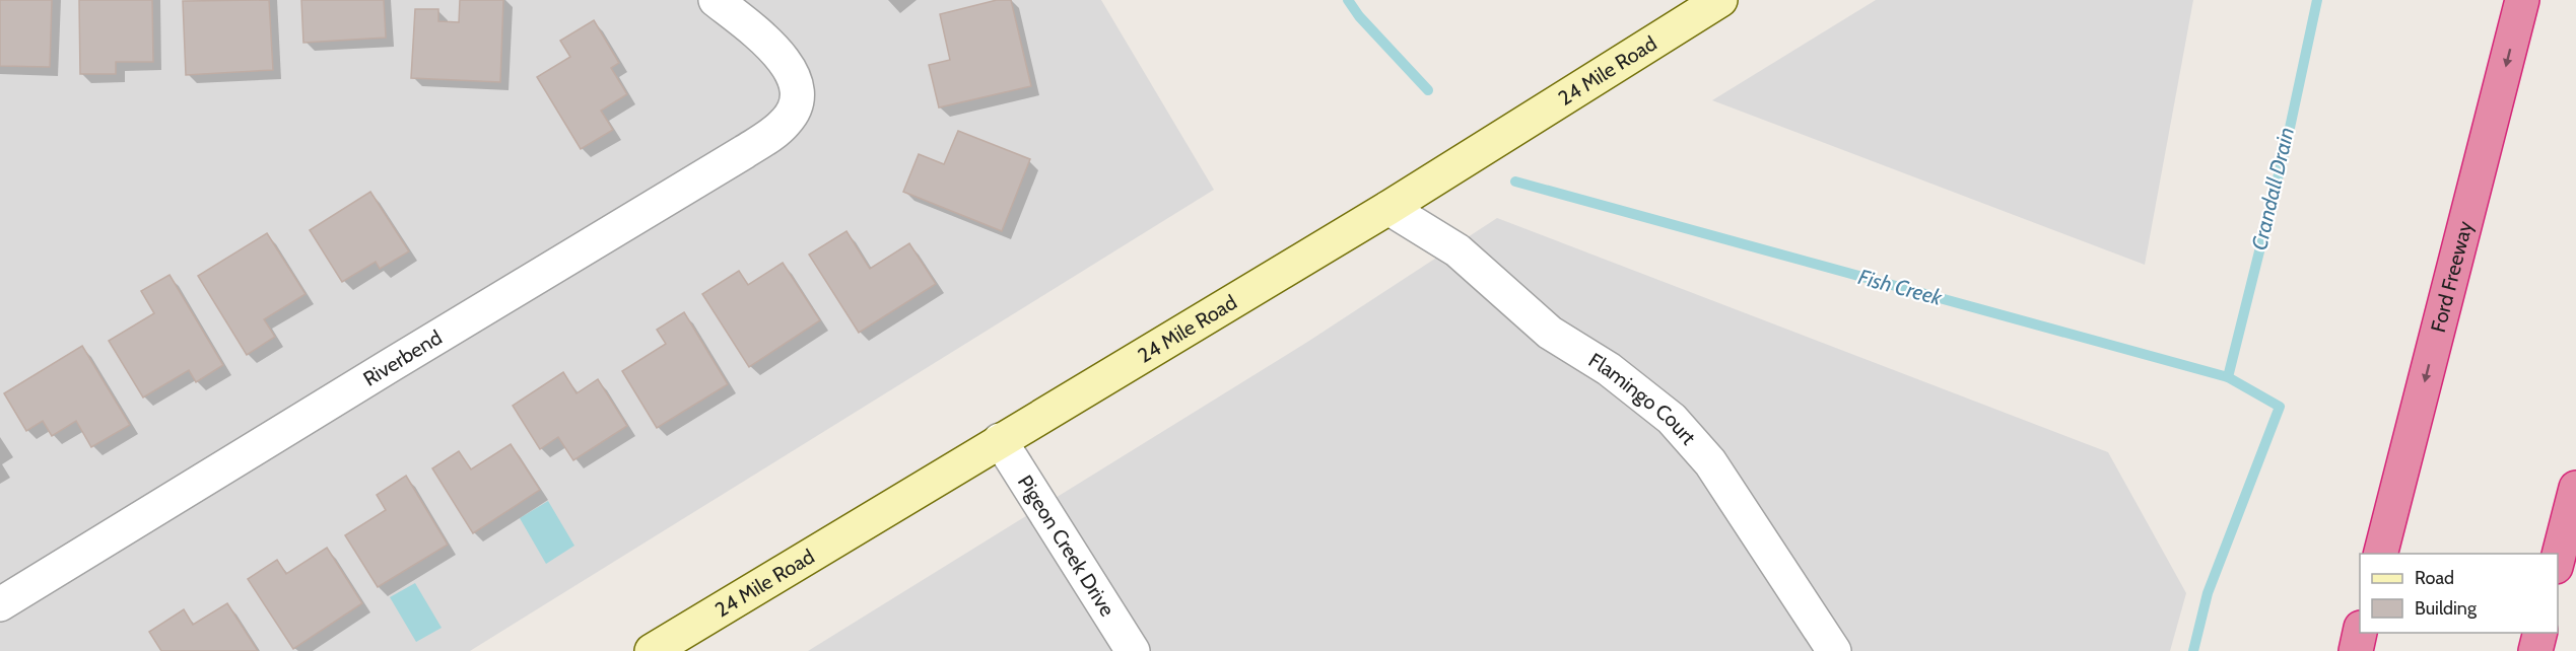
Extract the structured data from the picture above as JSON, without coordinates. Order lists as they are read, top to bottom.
{
  "streets": {
    "highway": ["Ford Freeway"],
    "street": [
      "24 Mile Road",
      "Riverbend",
      "Flamingo Court",
      "Pigeon Creek Drive"
    ]
  },
  "crossings": [
    ["24 Mile Road", "Flamingo Court"],
    ["24 Mile Road", "Pigeon Creek Drive"]
  ],
  "one_way": ["Ford Freeway"],
  "water": ["Crandall Drain", "Fish Creek"],
  "legend": ["Road", "Building"]
}
